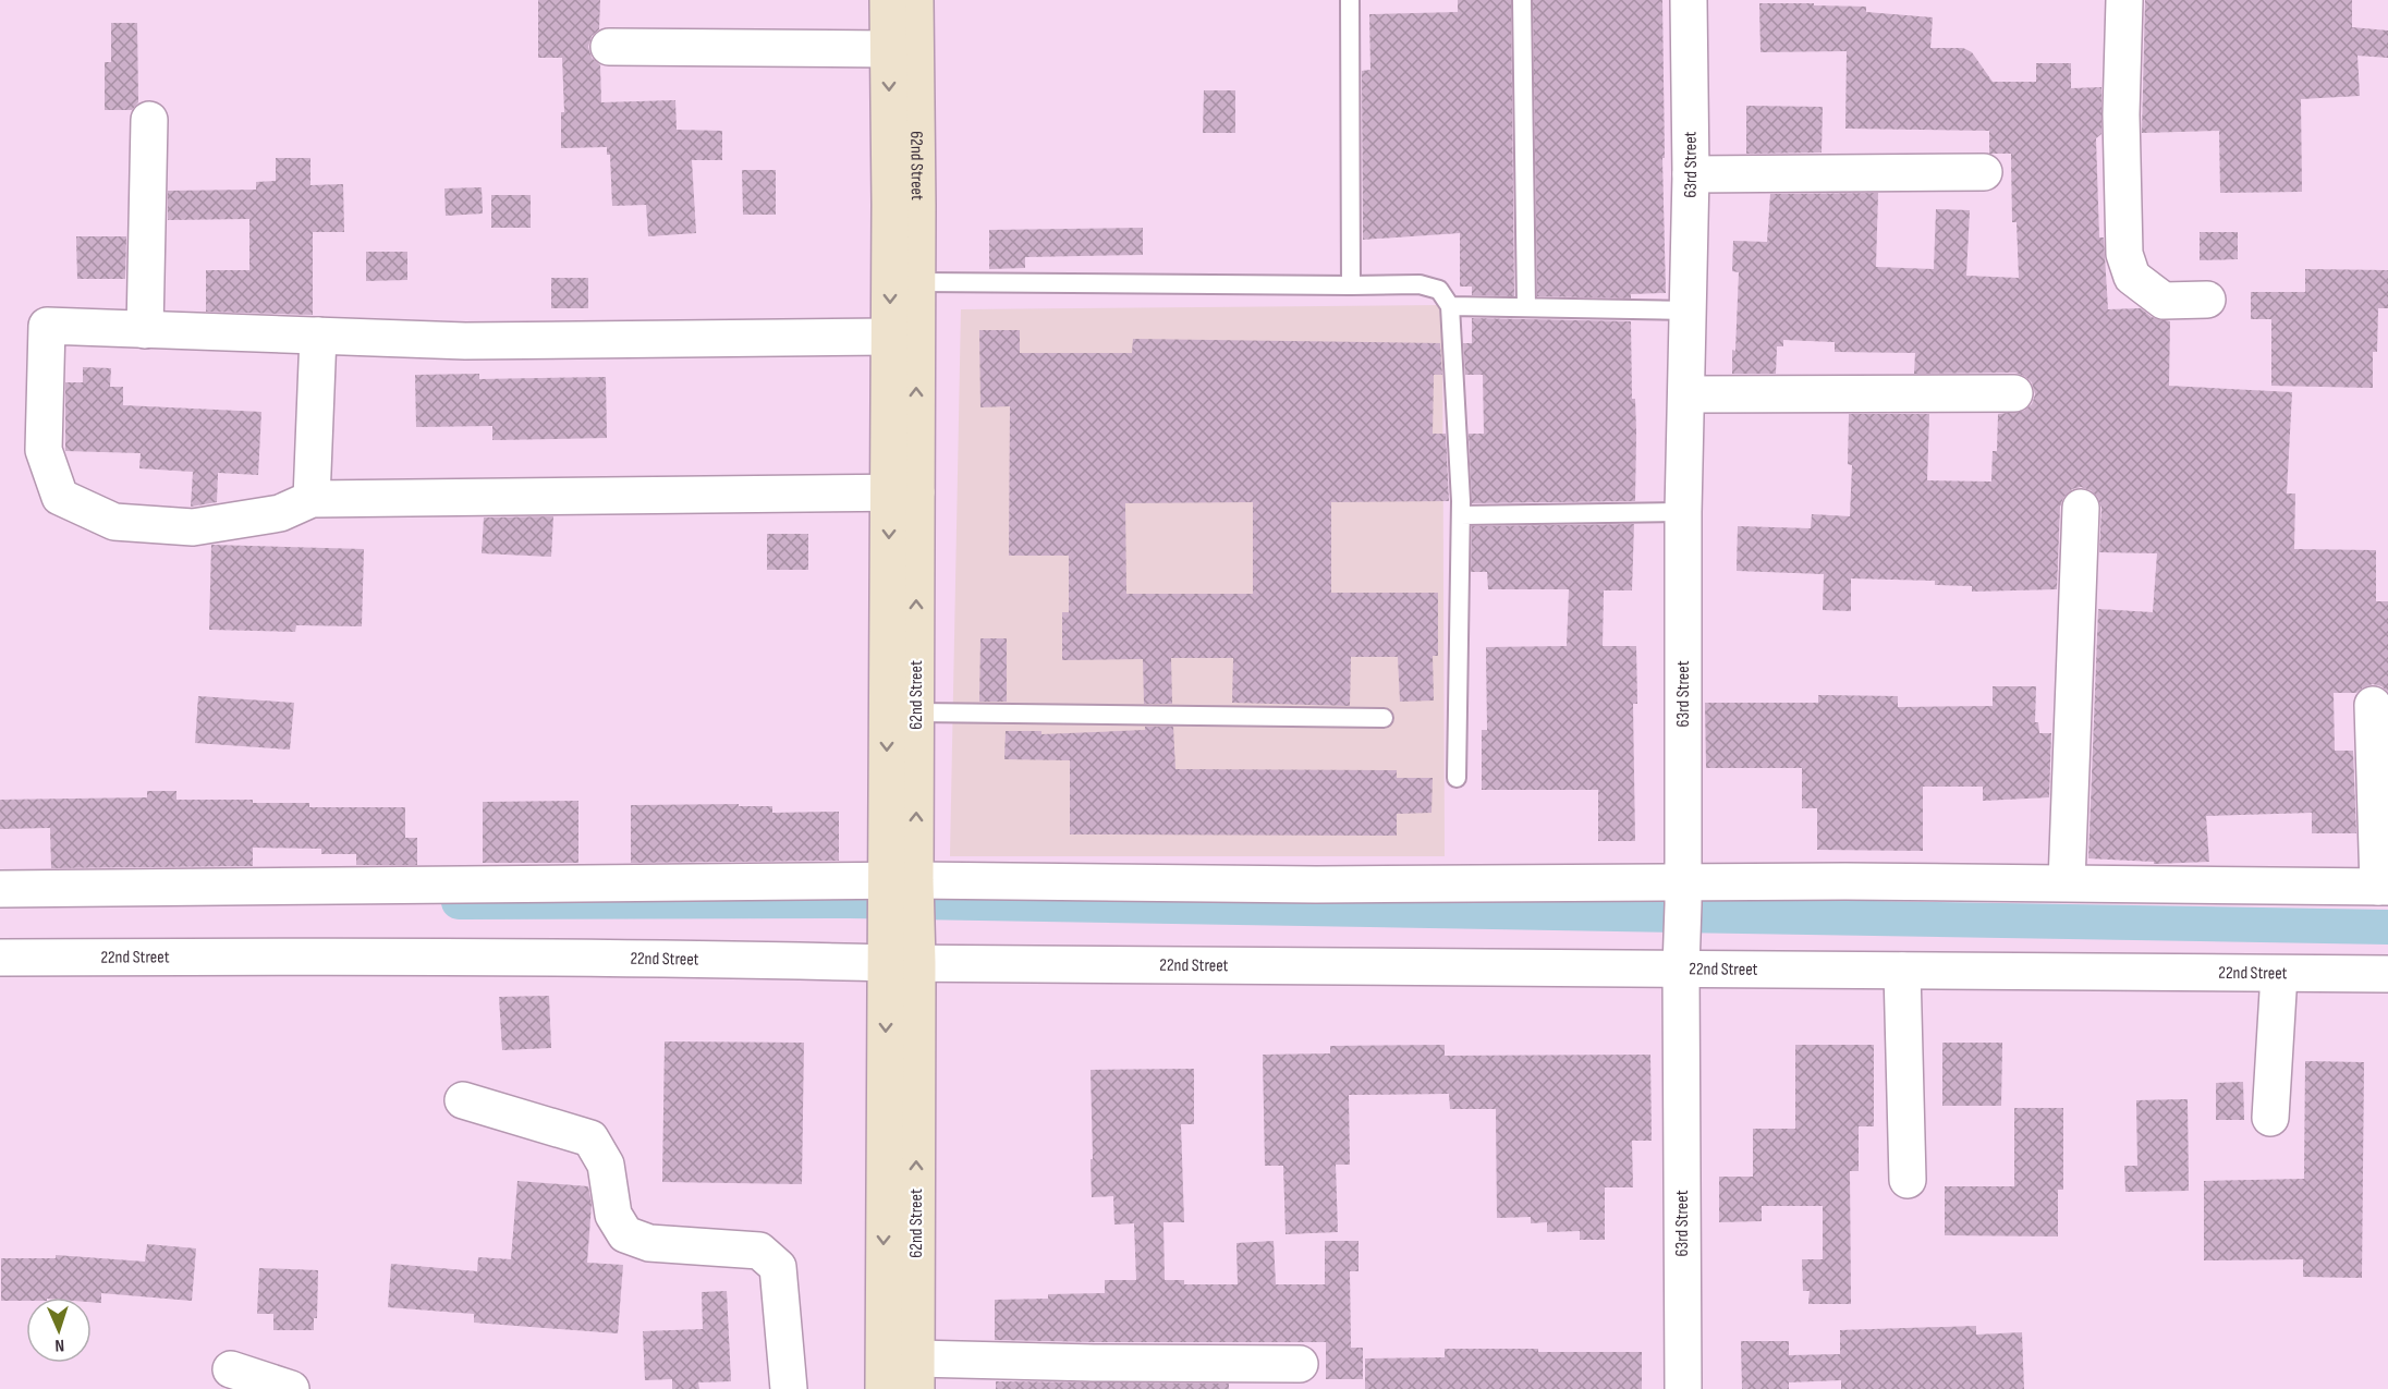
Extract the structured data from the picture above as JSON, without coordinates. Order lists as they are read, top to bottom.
{
  "streets": {
    "main road": ["62nd Street"],
    "street": ["63rd Street", "22nd Street"]
  },
  "crossings": [
    ["62nd Street", "22nd Street"],
    ["63rd Street", "22nd Street"]
  ],
  "north": "bottom"
}
